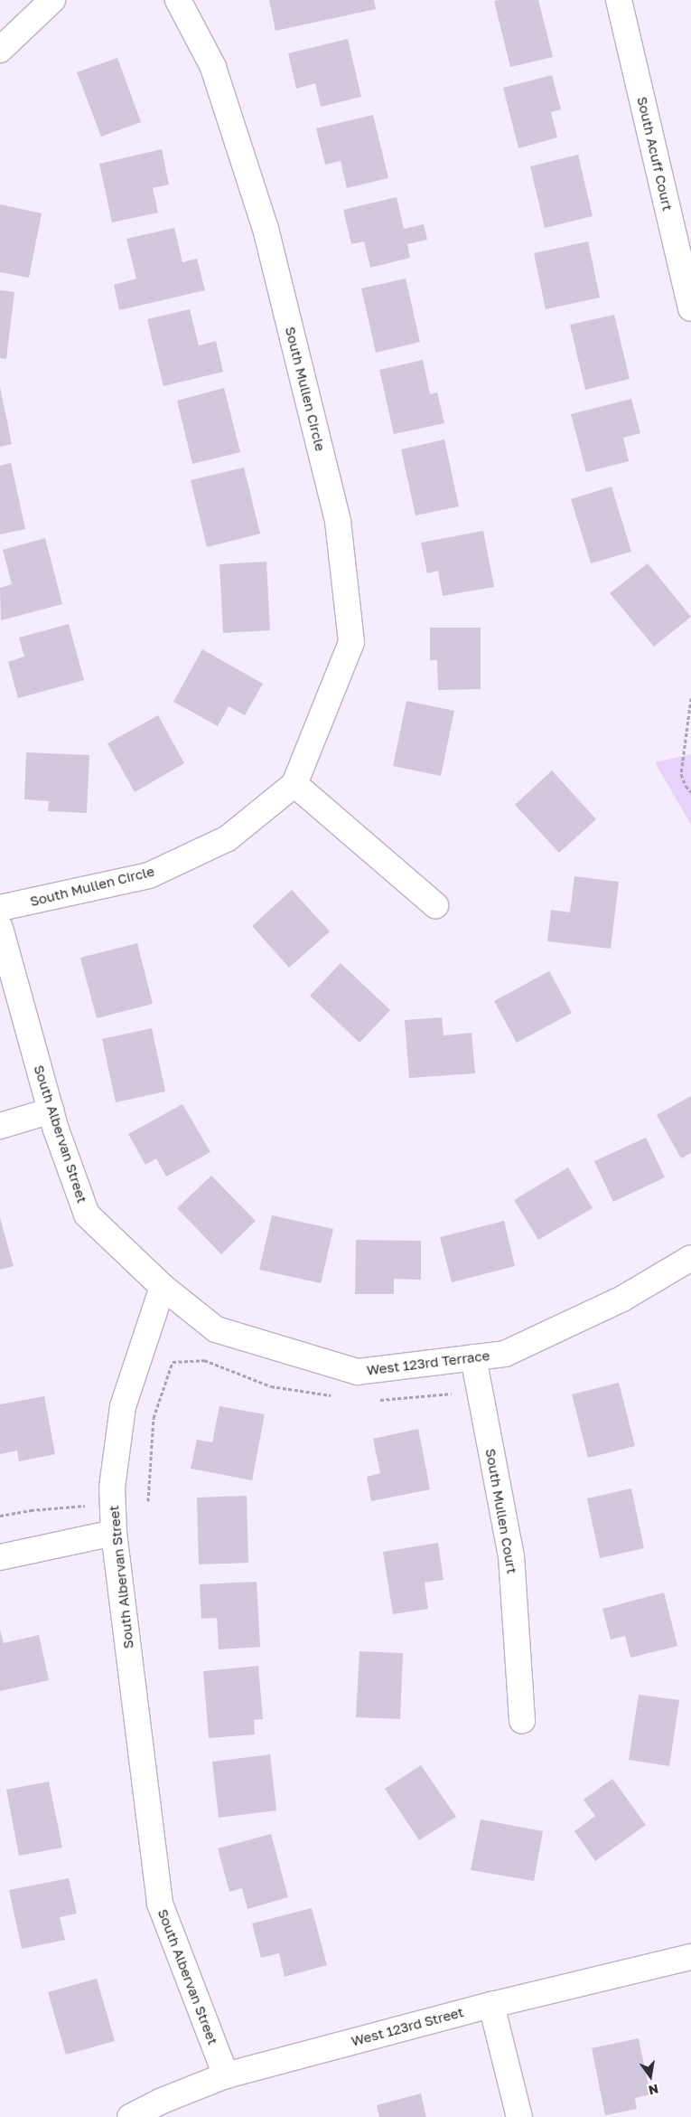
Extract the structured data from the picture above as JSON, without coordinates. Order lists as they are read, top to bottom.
{
  "streets": {
    "street": [
      "South Acuff Court",
      "South Mullen Circle",
      "South Albervan Street",
      "West 123rd Terrace",
      "South Mullen Court",
      "West 123rd Street"
    ]
  },
  "crossings": [
    ["South Albervan Street", "West 123rd Terrace"],
    ["South Albervan Street", "West 123rd Street"],
    ["West 123rd Terrace", "South Mullen Court"]
  ],
  "north": "bottom"
}
